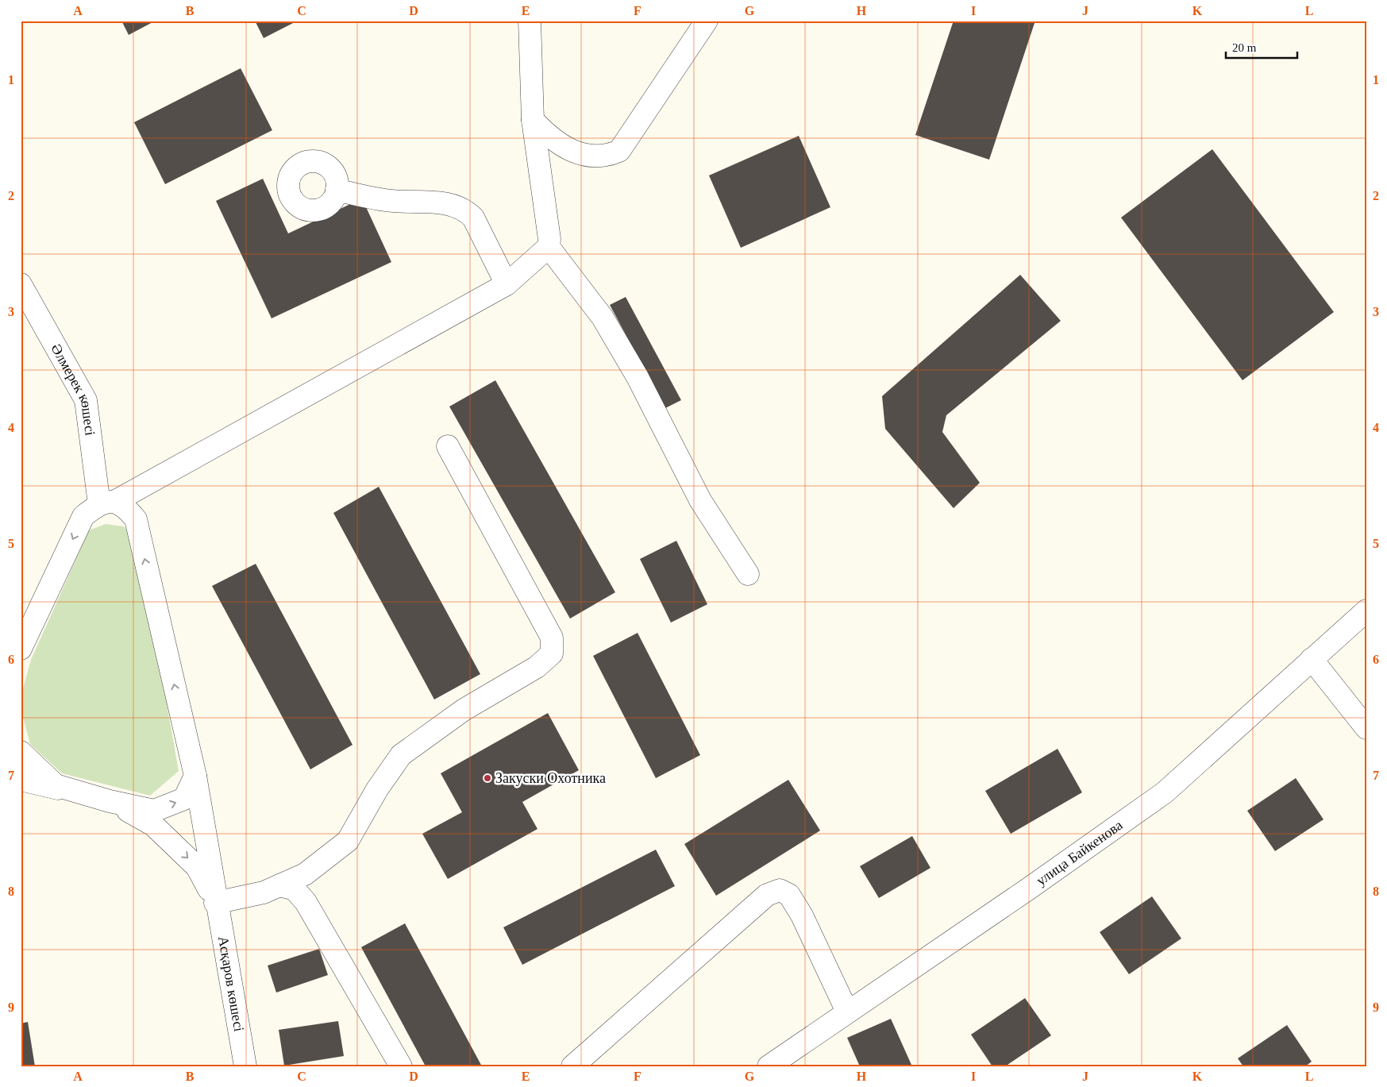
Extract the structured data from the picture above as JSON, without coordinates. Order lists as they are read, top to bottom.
{
  "streets": {
    "street": ["Әлмерек көшесі", "улица Байкенова", "Асқаров көшесі"]
  },
  "crossings": [
    ["Әлмерек көшесі", "Асқаров көшесі"]
  ],
  "one_way": ["Асқаров көшесі"],
  "places": ["Закуски Охотника"],
  "scale_bar": "20 m",
  "grid": {
    "columns": [
      "A",
      "B",
      "C",
      "D",
      "E",
      "F",
      "G",
      "H",
      "I",
      "J",
      "K",
      "L"
    ],
    "rows": [
      "1",
      "2",
      "3",
      "4",
      "5",
      "6",
      "7",
      "8",
      "9"
    ]
  }
}
